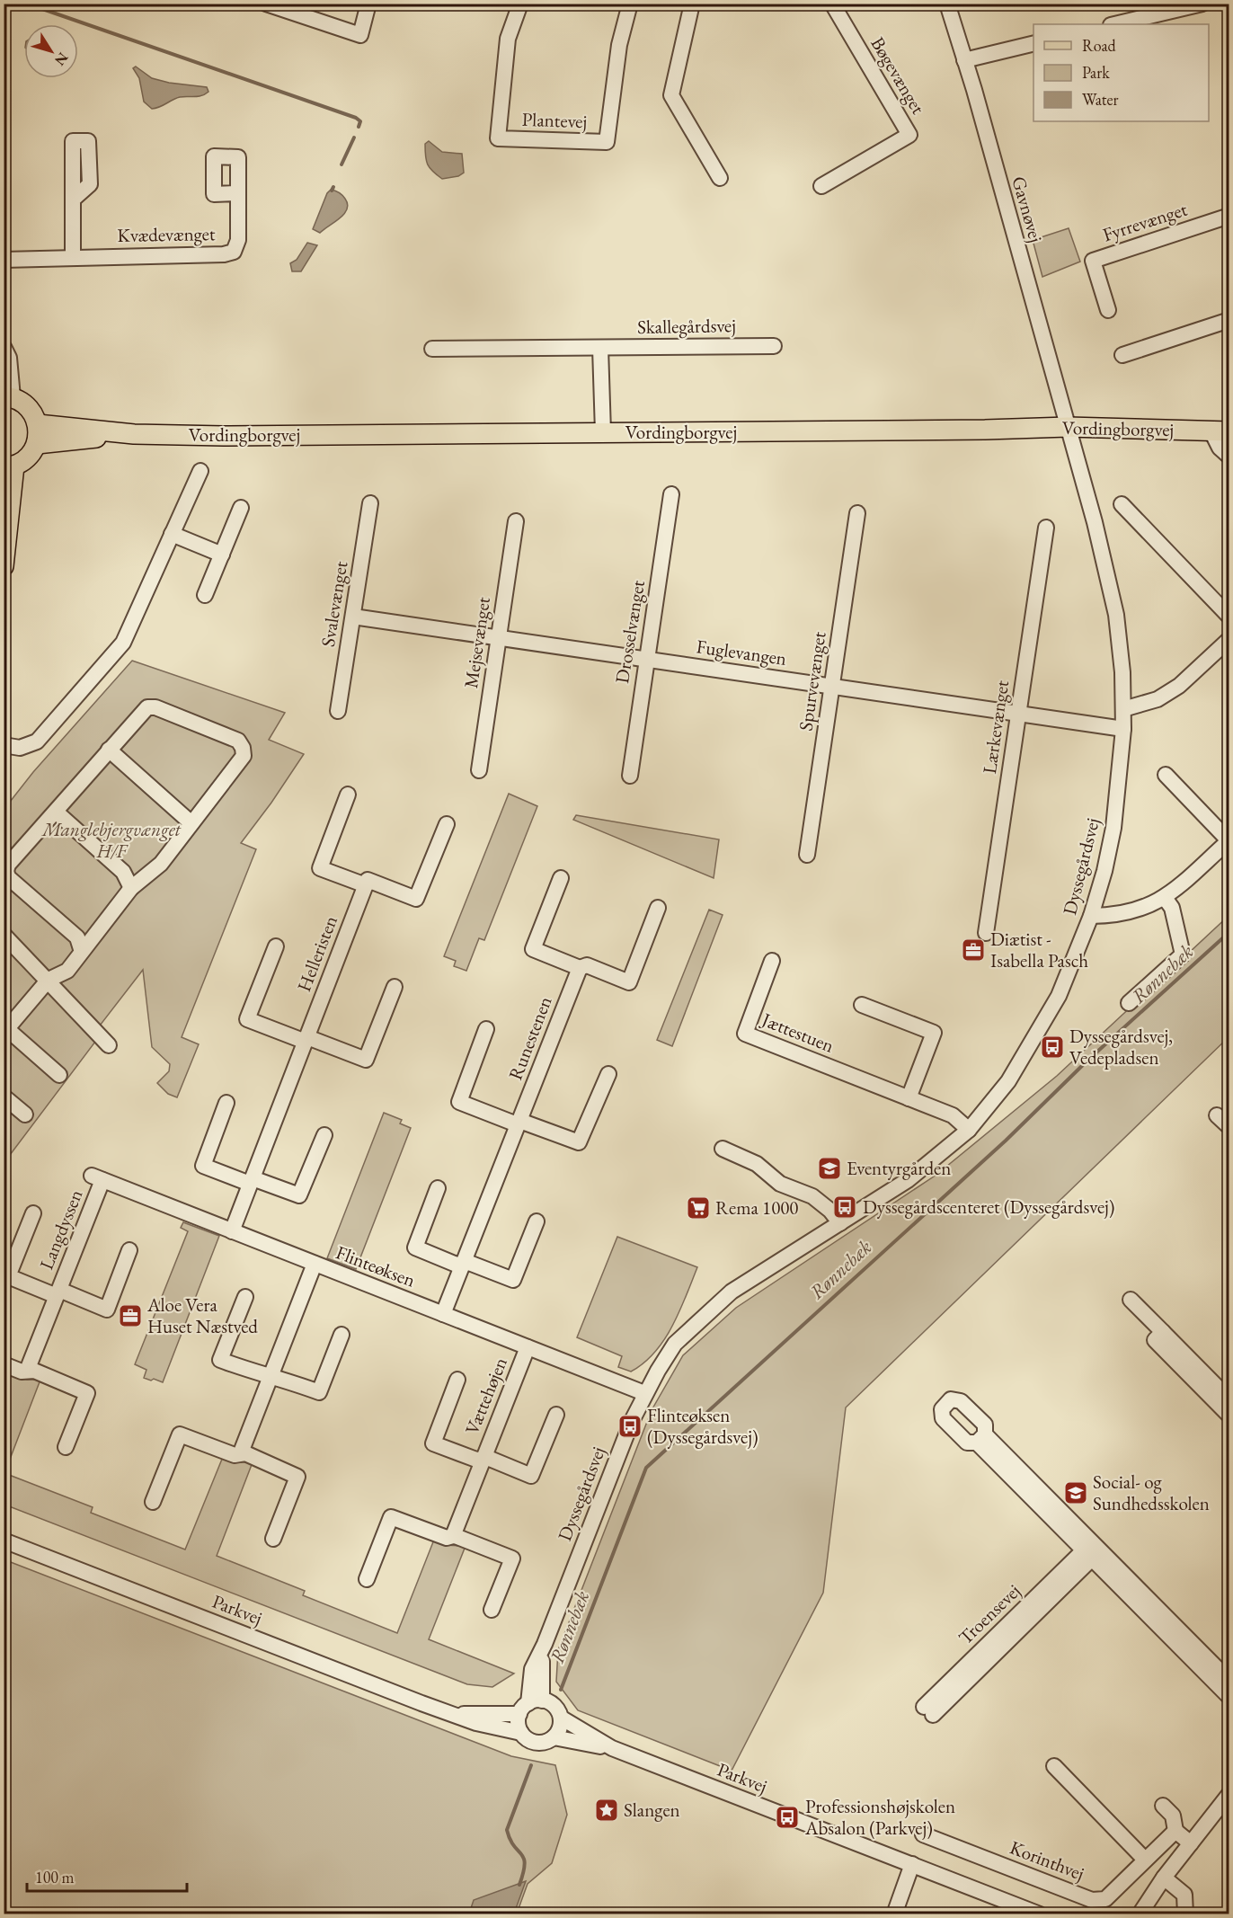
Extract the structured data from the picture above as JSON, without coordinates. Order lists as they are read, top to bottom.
{
  "streets": {
    "main road": ["Vordingborgvej"],
    "street": [
      "Bøgevænget",
      "Plantevej",
      "Gavnøvej",
      "Fyrrevænget",
      "Kvædevænget",
      "Skallegårdsvej",
      "Svalevænget",
      "Drosselvænget",
      "Mejsevænget",
      "Fuglevangen",
      "Spurvevænget",
      "Lærkevænget",
      "Dyssegårdsvej",
      "Helleristen",
      "Jættestuen",
      "Runestenen",
      "Langdyssen",
      "Flinteøksen",
      "Vættehøjen",
      "Parkvej",
      "Troensevej",
      "Korinthvej"
    ]
  },
  "crossings": [
    ["Gavnøvej", "Vordingborgvej"],
    ["Gavnøvej", "Dyssegårdsvej"],
    ["Vordingborgvej", "Dyssegårdsvej"],
    ["Svalevænget", "Fuglevangen"],
    ["Drosselvænget", "Fuglevangen"],
    ["Mejsevænget", "Fuglevangen"],
    ["Fuglevangen", "Spurvevænget"],
    ["Fuglevangen", "Lærkevænget"],
    ["Fuglevangen", "Dyssegårdsvej"],
    ["Dyssegårdsvej", "Jættestuen"],
    ["Dyssegårdsvej", "Flinteøksen"],
    ["Dyssegårdsvej", "Parkvej"],
    ["Helleristen", "Flinteøksen"],
    ["Runestenen", "Flinteøksen"],
    ["Langdyssen", "Flinteøksen"],
    ["Flinteøksen", "Vættehøjen"]
  ],
  "water": ["Rønnebæk"],
  "parks": ["Manglebjergvænget H/F"],
  "places": {
    "office": ["Diætist - Isabella Pasch", "Aloe Vera Huset Næstved"],
    "bus stop": [
      "Dyssegårdsvej, Vedepladsen",
      "Dyssegårdscenteret (Dyssegårdsvej)",
      "Flinteøksen (Dyssegårdsvej)",
      "Professionshøjskolen Absalon (Parkvej)"
    ],
    "school or university": ["Eventyrgården", "Social- og Sundhedsskolen"],
    "supermarket": ["Rema 1000"],
    "place": ["Slangen"]
  },
  "legend": ["Road", "Park", "Water"],
  "scale_bar": "100 m",
  "north": "bottom right"
}
